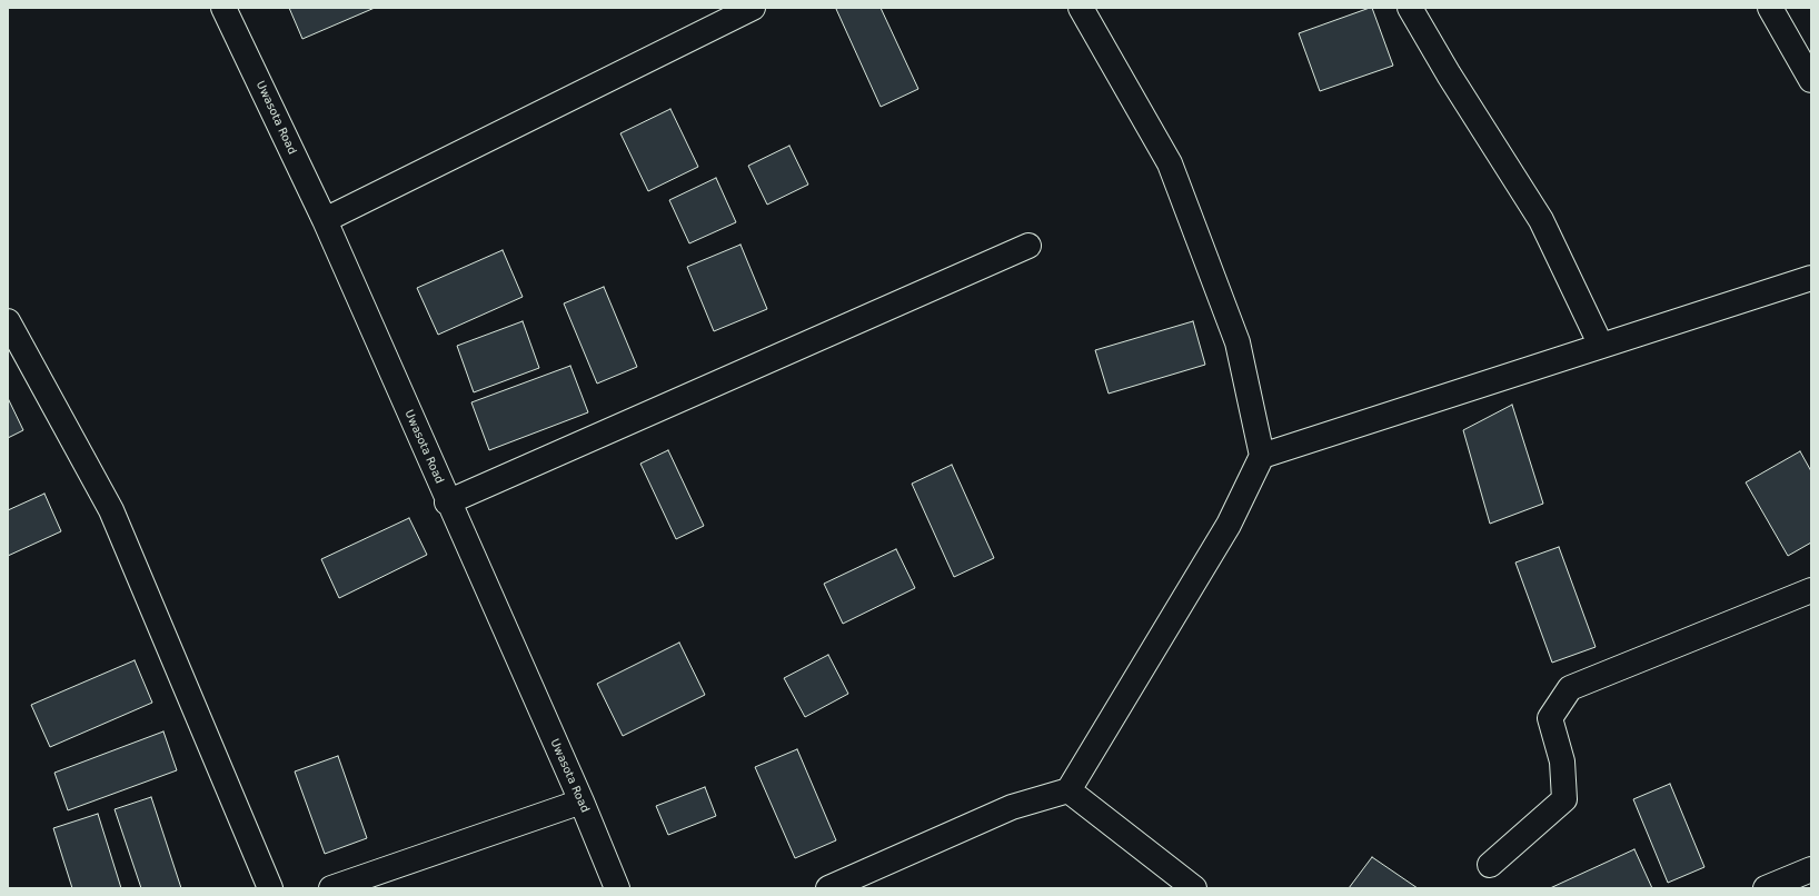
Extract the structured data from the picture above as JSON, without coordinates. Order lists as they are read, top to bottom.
{
  "streets": {
    "street": ["Uwasota Road"]
  }
}
